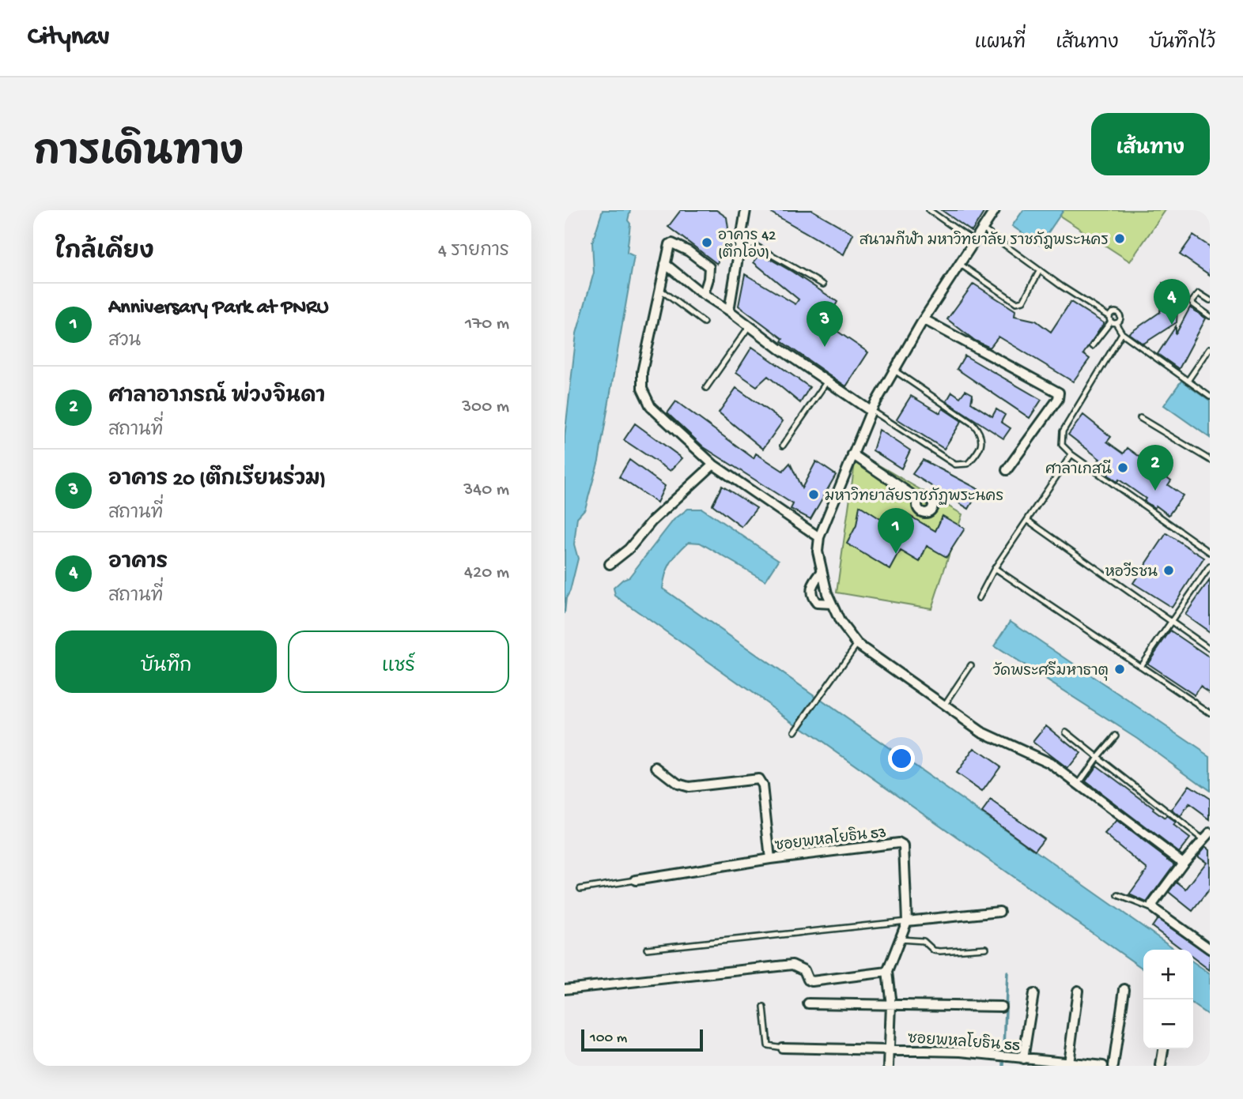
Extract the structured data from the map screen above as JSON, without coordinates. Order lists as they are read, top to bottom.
{
  "streets": {
    "street": ["ซอยพหลโยธิน 53", "ซอยพหลโยธิน 55"]
  },
  "crossings": [
    ["ซอยพหลโยธิน 53", "ซอยพหลโยธิน 55"]
  ],
  "places": [
    "สนามกีฬา มหาวิทยาลัย ราชภัฎพระนคร",
    "อาคาร 42 (ตึกโอ่ง)",
    "ศาลาเกสนี",
    "มหาวิทยาลัยราชภัฏพระนคร",
    "หอวีรชน",
    "วัดพระศรีมหาธาตุ"
  ],
  "scale_bar": "100 m",
  "page": {
    "header": "Citynav",
    "nav": ["แผนที่", "เส้นทาง", "บันทึกไว้"],
    "title": "การเดินทาง",
    "buttons": [
      "เส้นทาง",
      ["บันทึก", "แชร์"]
    ],
    "heading": ["ใกล้เคียง", "4 รายการ"],
    "pins": [
      "4",
      "3",
      "2",
      "1"
    ],
    "list": [
      {
        "mark": "1",
        "name": "Anniversary Park at PNRU",
        "note": "สวน",
        "value": "170 m"
      },
      {
        "mark": "2",
        "name": "ศาลาอาภรณ์ พ่วงจินดา",
        "note": "สถานที่",
        "value": "300 m"
      },
      {
        "mark": "3",
        "name": "อาคาร 20 (ตึกเรียนร่วม)",
        "note": "สถานที่",
        "value": "340 m"
      },
      {
        "mark": "4",
        "name": "อาคาร",
        "note": "สถานที่",
        "value": "420 m"
      }
    ],
    "map_buttons": ["+", "−"],
    "scale": "100 m"
  }
}
